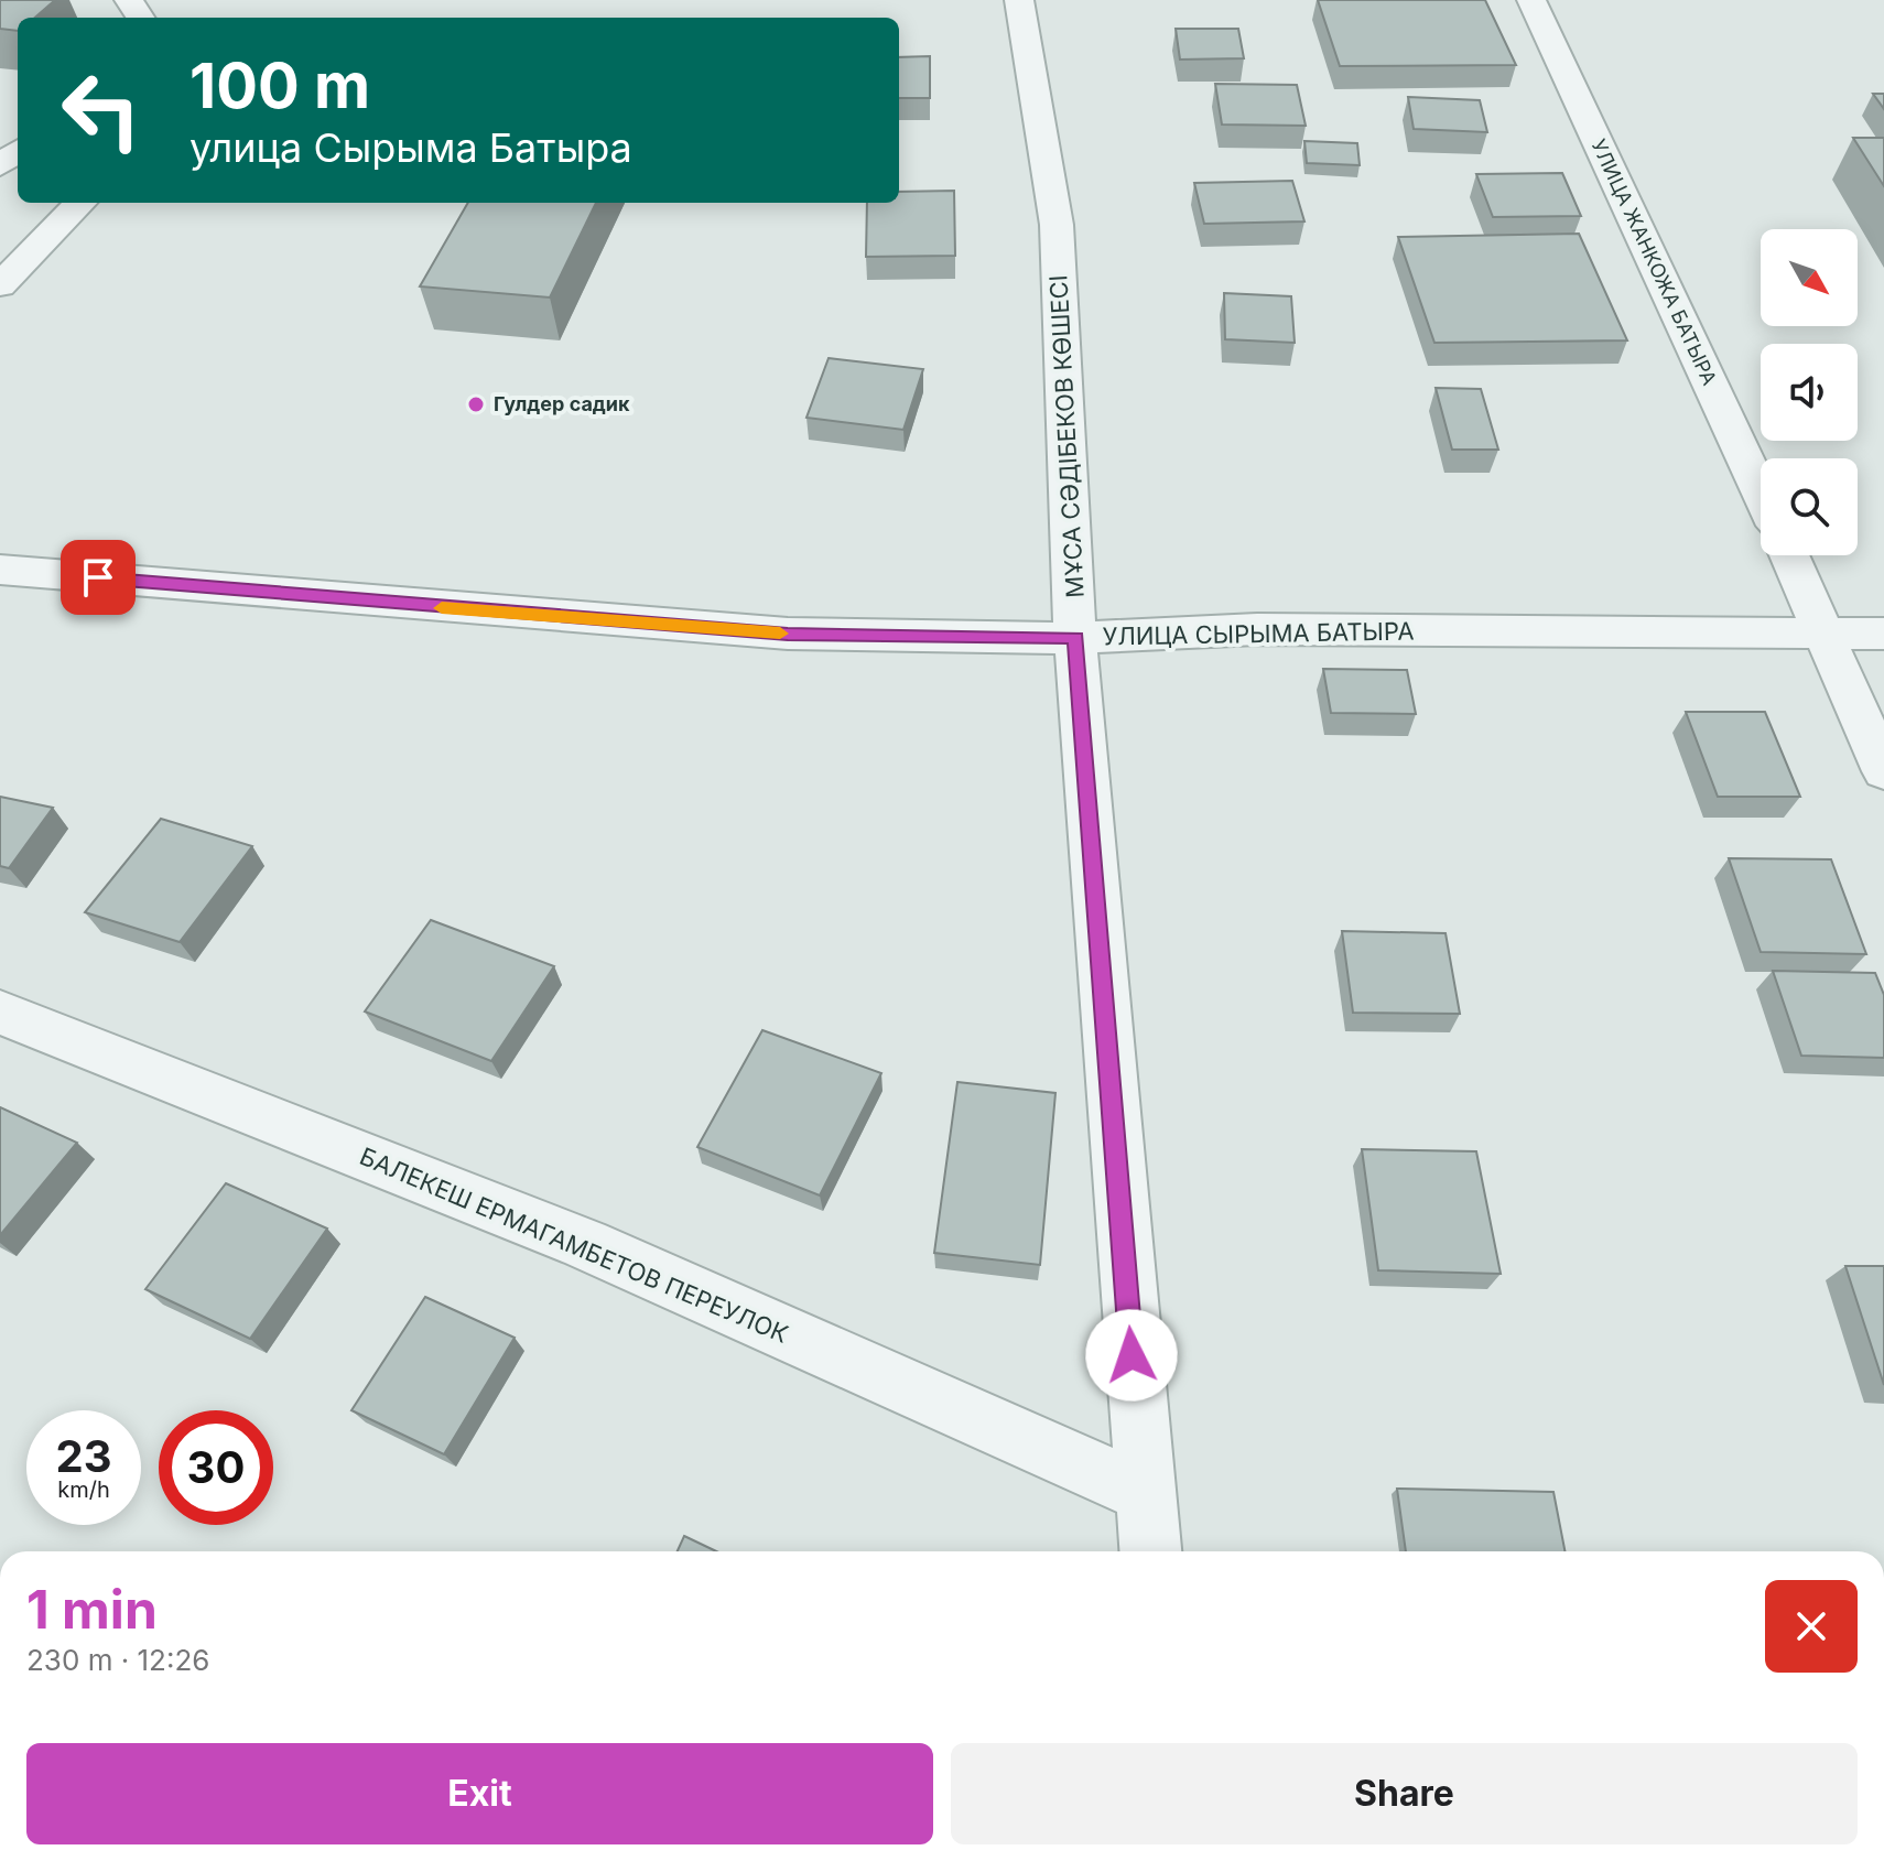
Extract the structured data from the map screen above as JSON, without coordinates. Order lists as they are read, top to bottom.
{
  "streets": {
    "street": [
      "УЛИЦА ЖАНКОЖА БАТЫРА",
      "МҰСА СӘДІБЕКОВ КӨШЕСІ",
      "УЛИЦА СЫРЫМА БАТЫРА",
      "БАЛЕКЕШ ЕРМАГАМБЕТОВ ПЕРЕУЛОК"
    ]
  },
  "crossings": [
    ["МҰСА СӘДІБЕКОВ КӨШЕСІ", "УЛИЦА СЫРЫМА БАТЫРА"],
    ["МҰСА СӘДІБЕКОВ КӨШЕСІ", "БАЛЕКЕШ ЕРМАГАМБЕТОВ ПЕРЕУЛОК"]
  ],
  "places": ["Гулдер садик"],
  "north": "bottom right",
  "page": {
    "turn": ["100 m", "улица Сырыма Батыра"],
    "speed": "23 km/h",
    "limit": "30",
    "heading": ["1 min", "230 m · 12:26"],
    "buttons": ["Exit", "Share"]
  }
}
